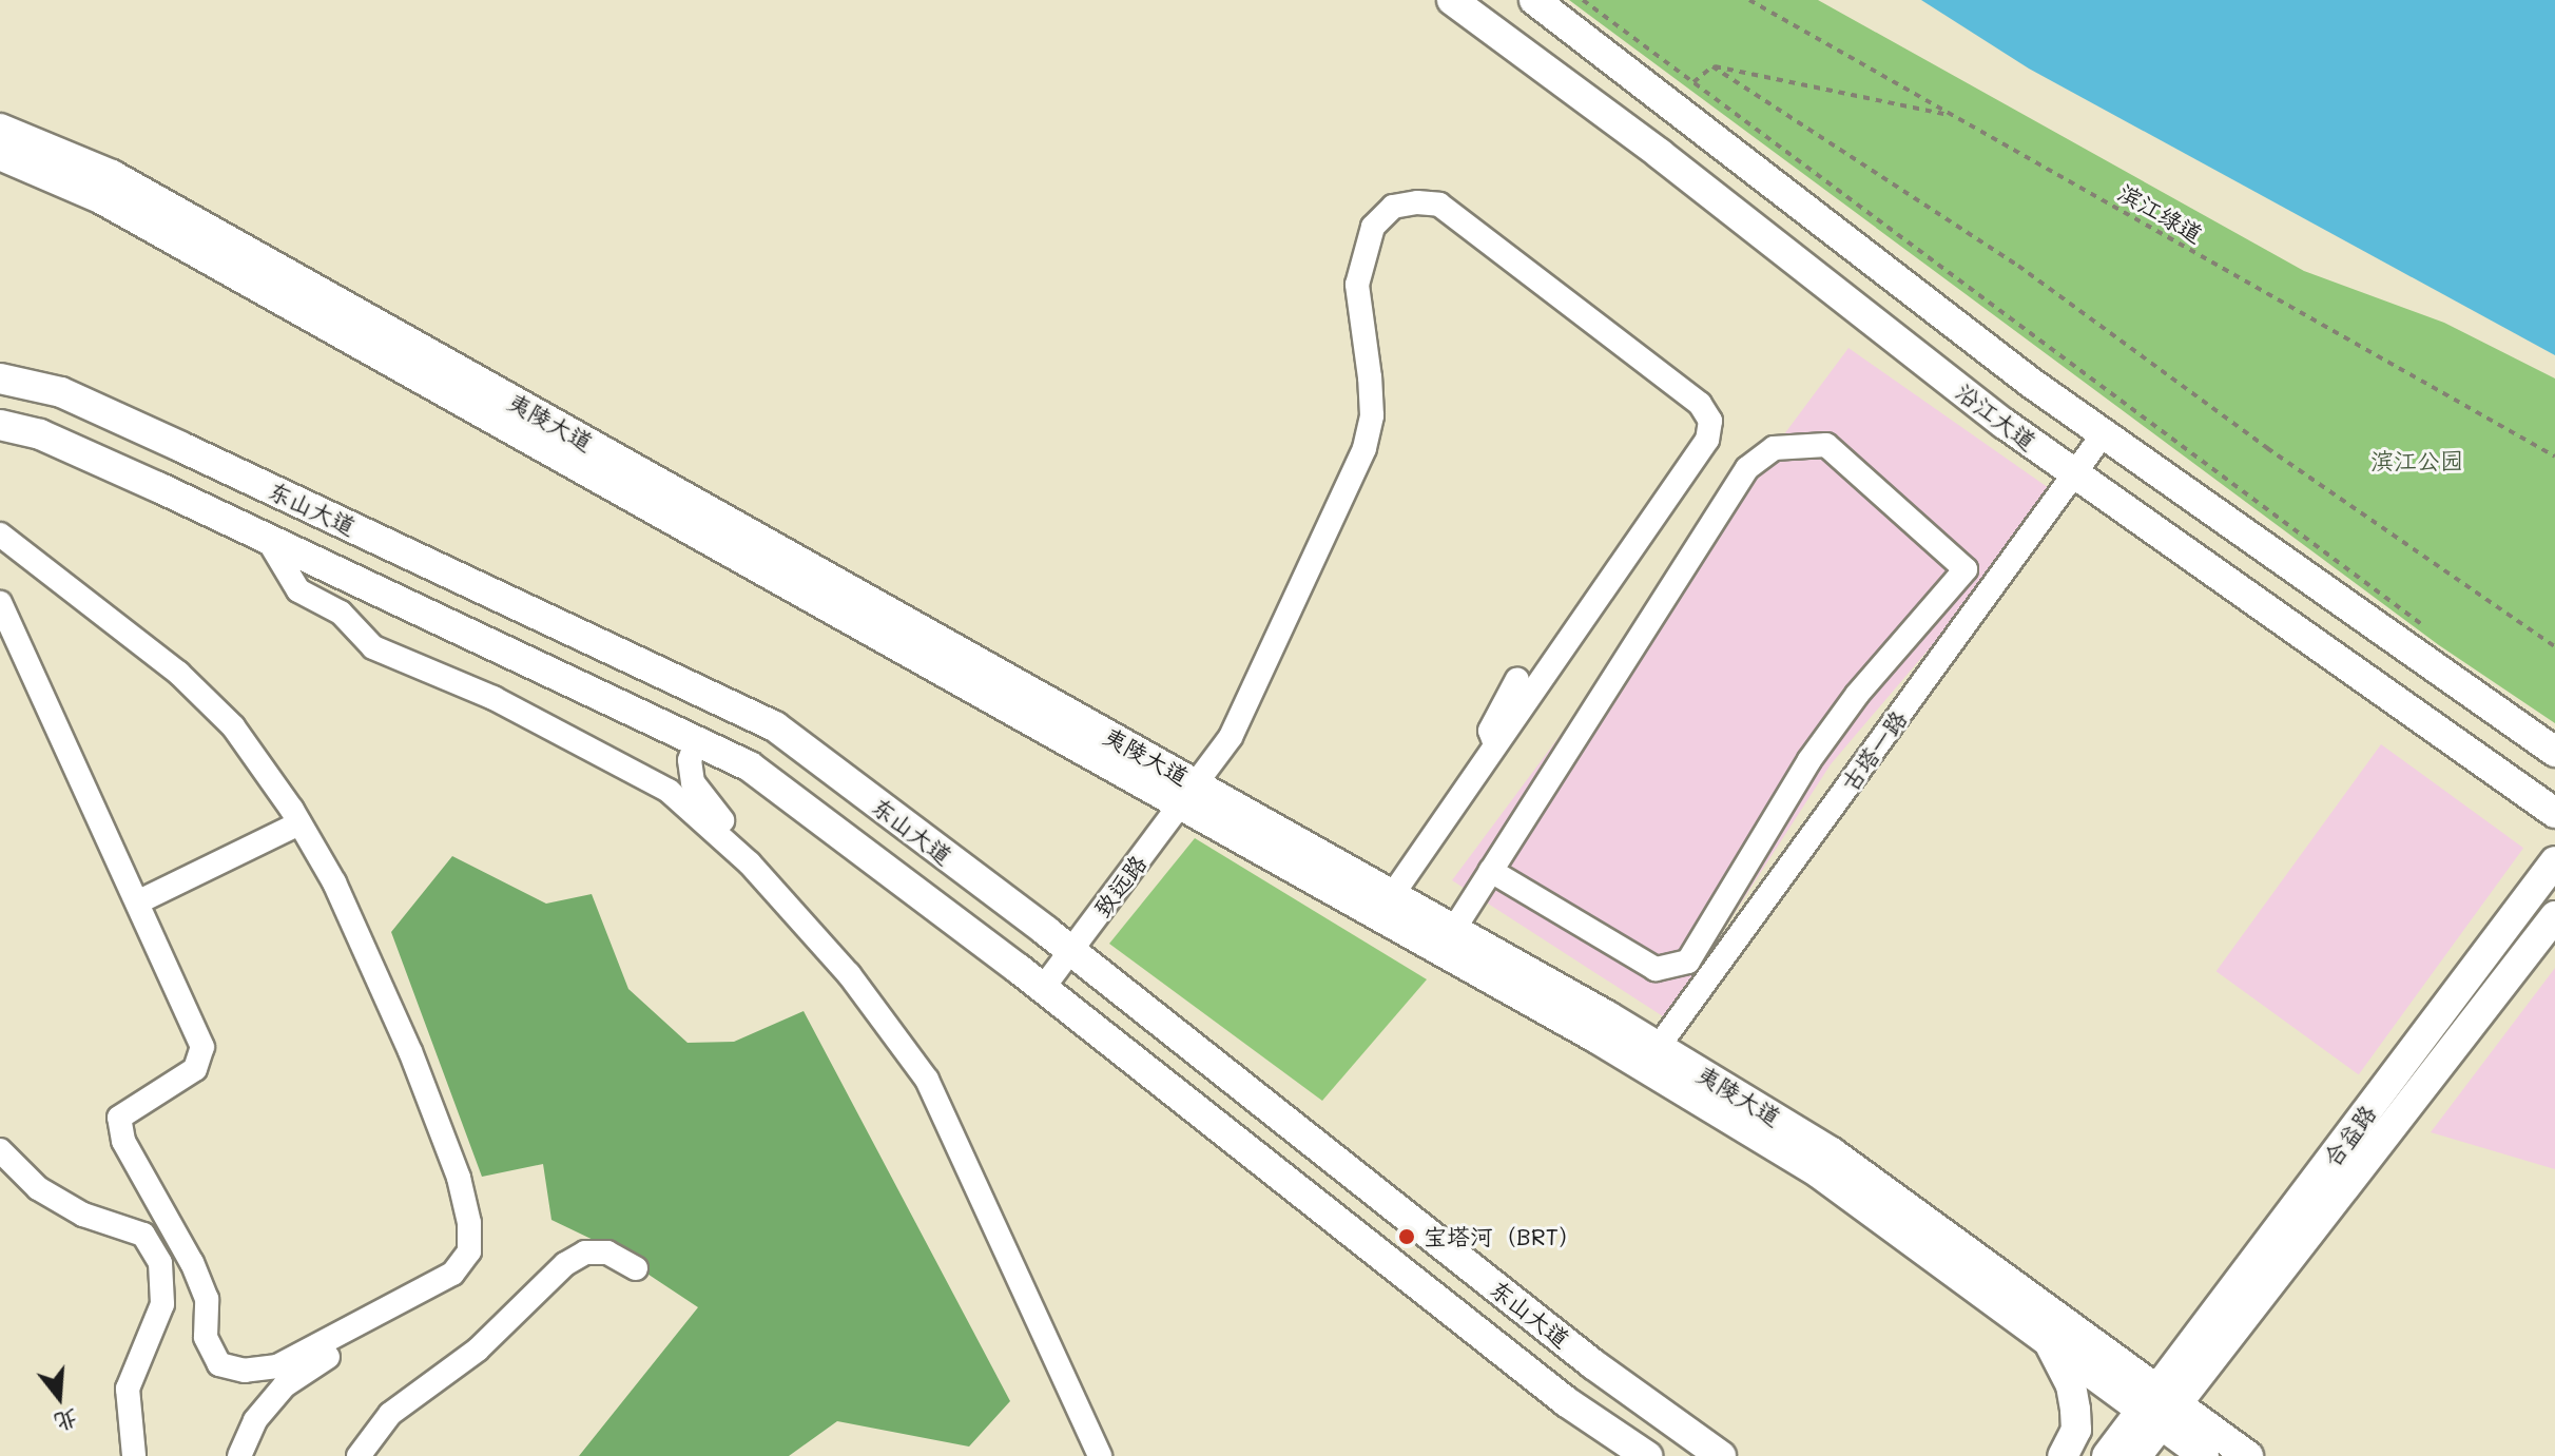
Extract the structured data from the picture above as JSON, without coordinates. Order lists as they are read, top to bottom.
{
  "streets": {
    "main road": [
      "沿江大道",
      "夷陵大道",
      "东山大道",
      "合益路"
    ],
    "street": ["古塔一路", "致远路"],
    "path": ["滨江绿道"]
  },
  "crossings": [
    ["沿江大道", "古塔一路"],
    ["夷陵大道", "古塔一路"],
    ["夷陵大道", "致远路"],
    ["夷陵大道", "合益路"],
    ["东山大道", "致远路"]
  ],
  "parks": ["滨江公园"],
  "places": ["宝塔河（BRT）"],
  "north": "bottom"
}
